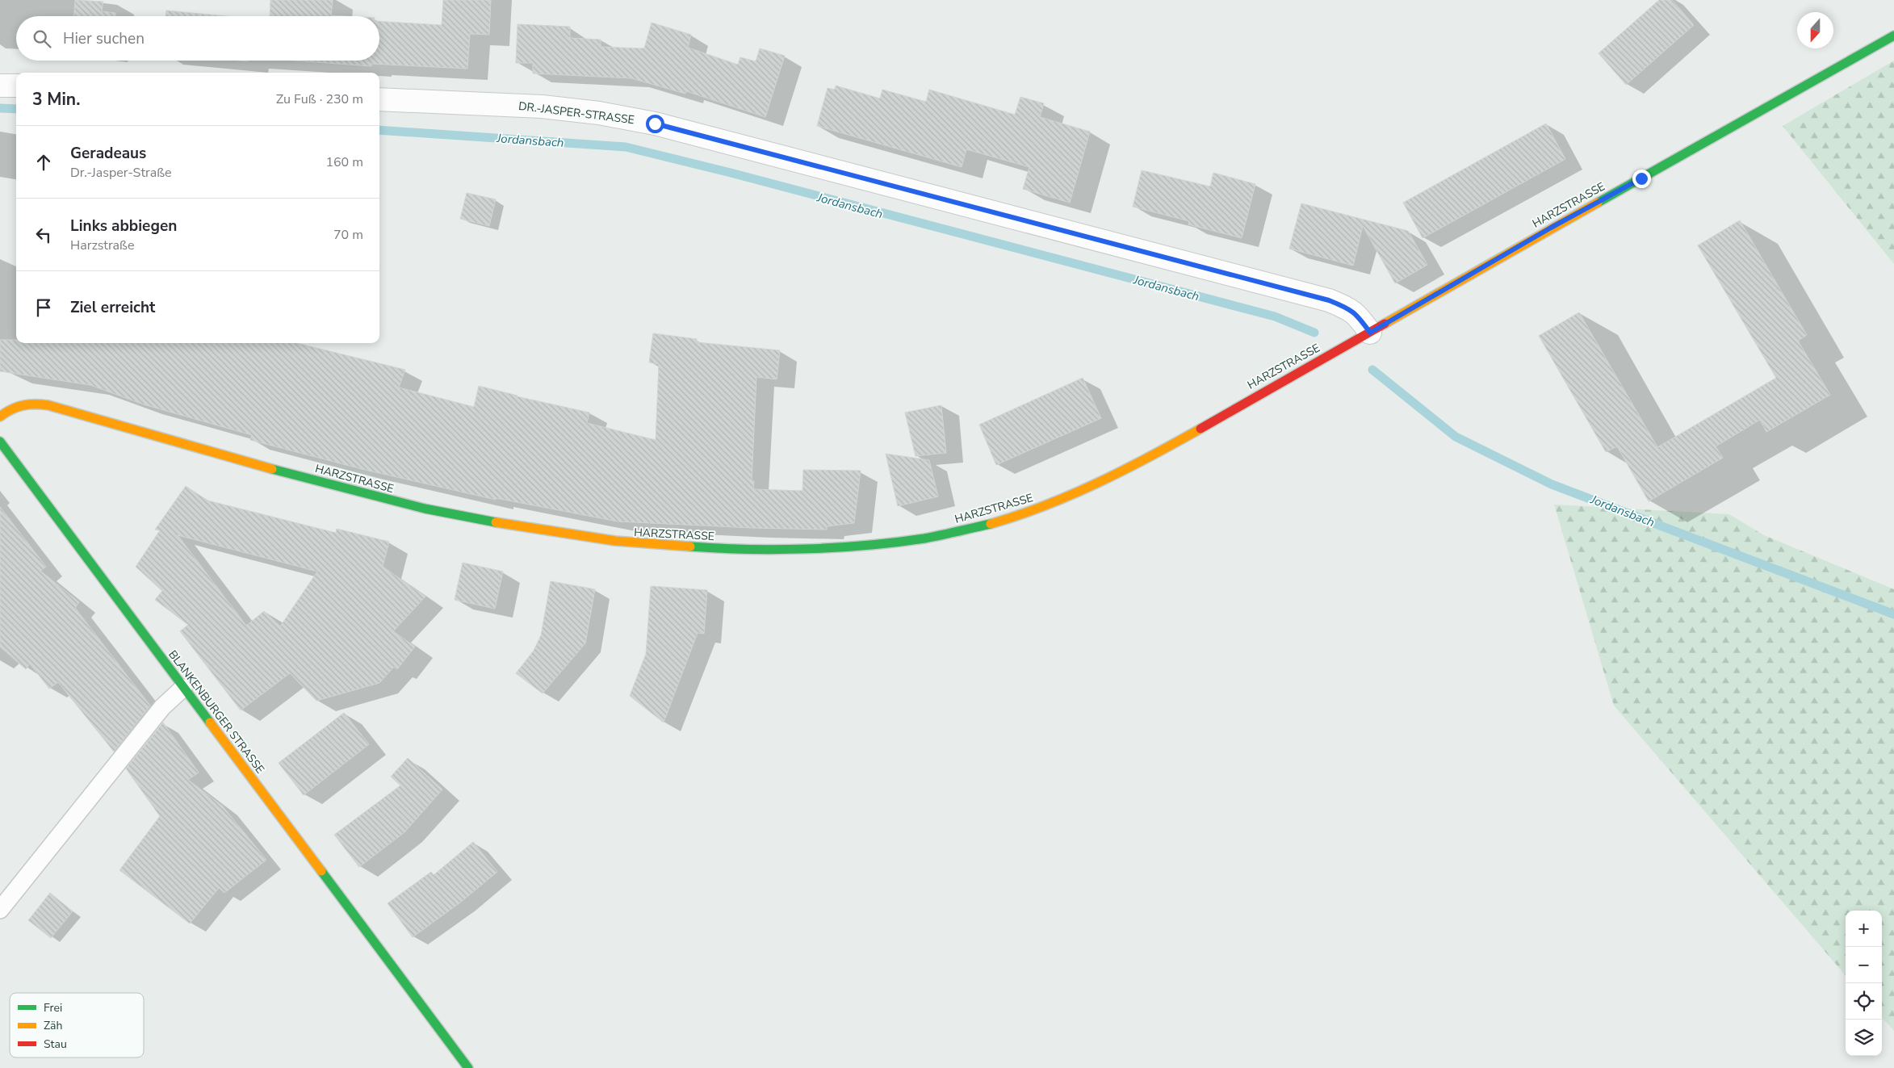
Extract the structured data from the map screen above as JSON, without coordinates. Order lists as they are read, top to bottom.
{
  "streets": {
    "street": ["DR.-JASPER-STRASSE", "HARZSTRASSE", "BLANKENBURGER STRASSE"]
  },
  "crossings": [
    ["DR.-JASPER-STRASSE", "HARZSTRASSE"]
  ],
  "water": ["Jordansbach"],
  "legend": ["Frei", "Zäh", "Stau"],
  "north": "bottom",
  "page": {
    "search": "Hier suchen",
    "heading": ["3 Min.", "Zu Fuß · 230 m"],
    "list": [
      ["Geradeaus", "Dr.-Jasper-Straße", "160 m"],
      ["Links abbiegen", "Harzstraße", "70 m"],
      "Ziel erreicht"
    ],
    "map_buttons": ["+", "−"]
  }
}
